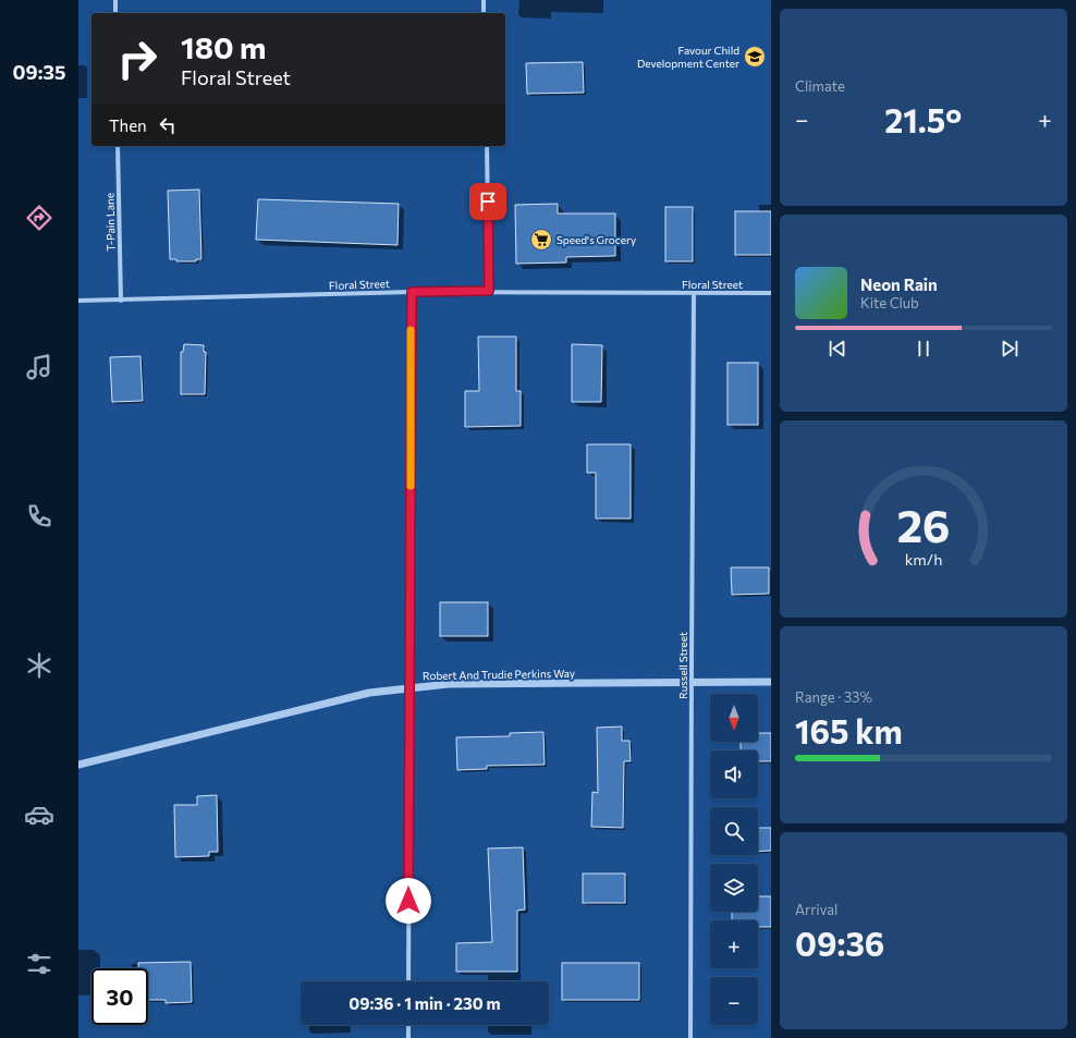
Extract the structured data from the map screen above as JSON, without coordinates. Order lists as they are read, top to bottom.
{
  "streets": {
    "street": [
      "T-Pain Lane",
      "Floral Street",
      "Russell Street",
      "Robert And Trudie Perkins Way"
    ]
  },
  "crossings": [
    ["T-Pain Lane", "Floral Street"],
    ["Floral Street", "Russell Street"],
    ["Russell Street", "Robert And Trudie Perkins Way"]
  ],
  "places": {
    "school or university": ["Favour Child Development Center"],
    "supermarket": ["Speed's Grocery"]
  },
  "north": "bottom",
  "page": {
    "tabs": "09:35",
    "tile": [
      "Climate",
      ["Range · 33%", "165 km"],
      ["Arrival", "09:36"]
    ],
    "turn": ["180 m", "Floral Street"],
    "heat": ["−", "21.5°", "+"],
    "then": "Then",
    "song": ["Neon Rain", "Kite Club"],
    "map_buttons": ["+", "−"],
    "limit": "30",
    "trip": "09:36 · 1 min · 230 m",
    "gauge": ["26", "km/h"]
  }
}
